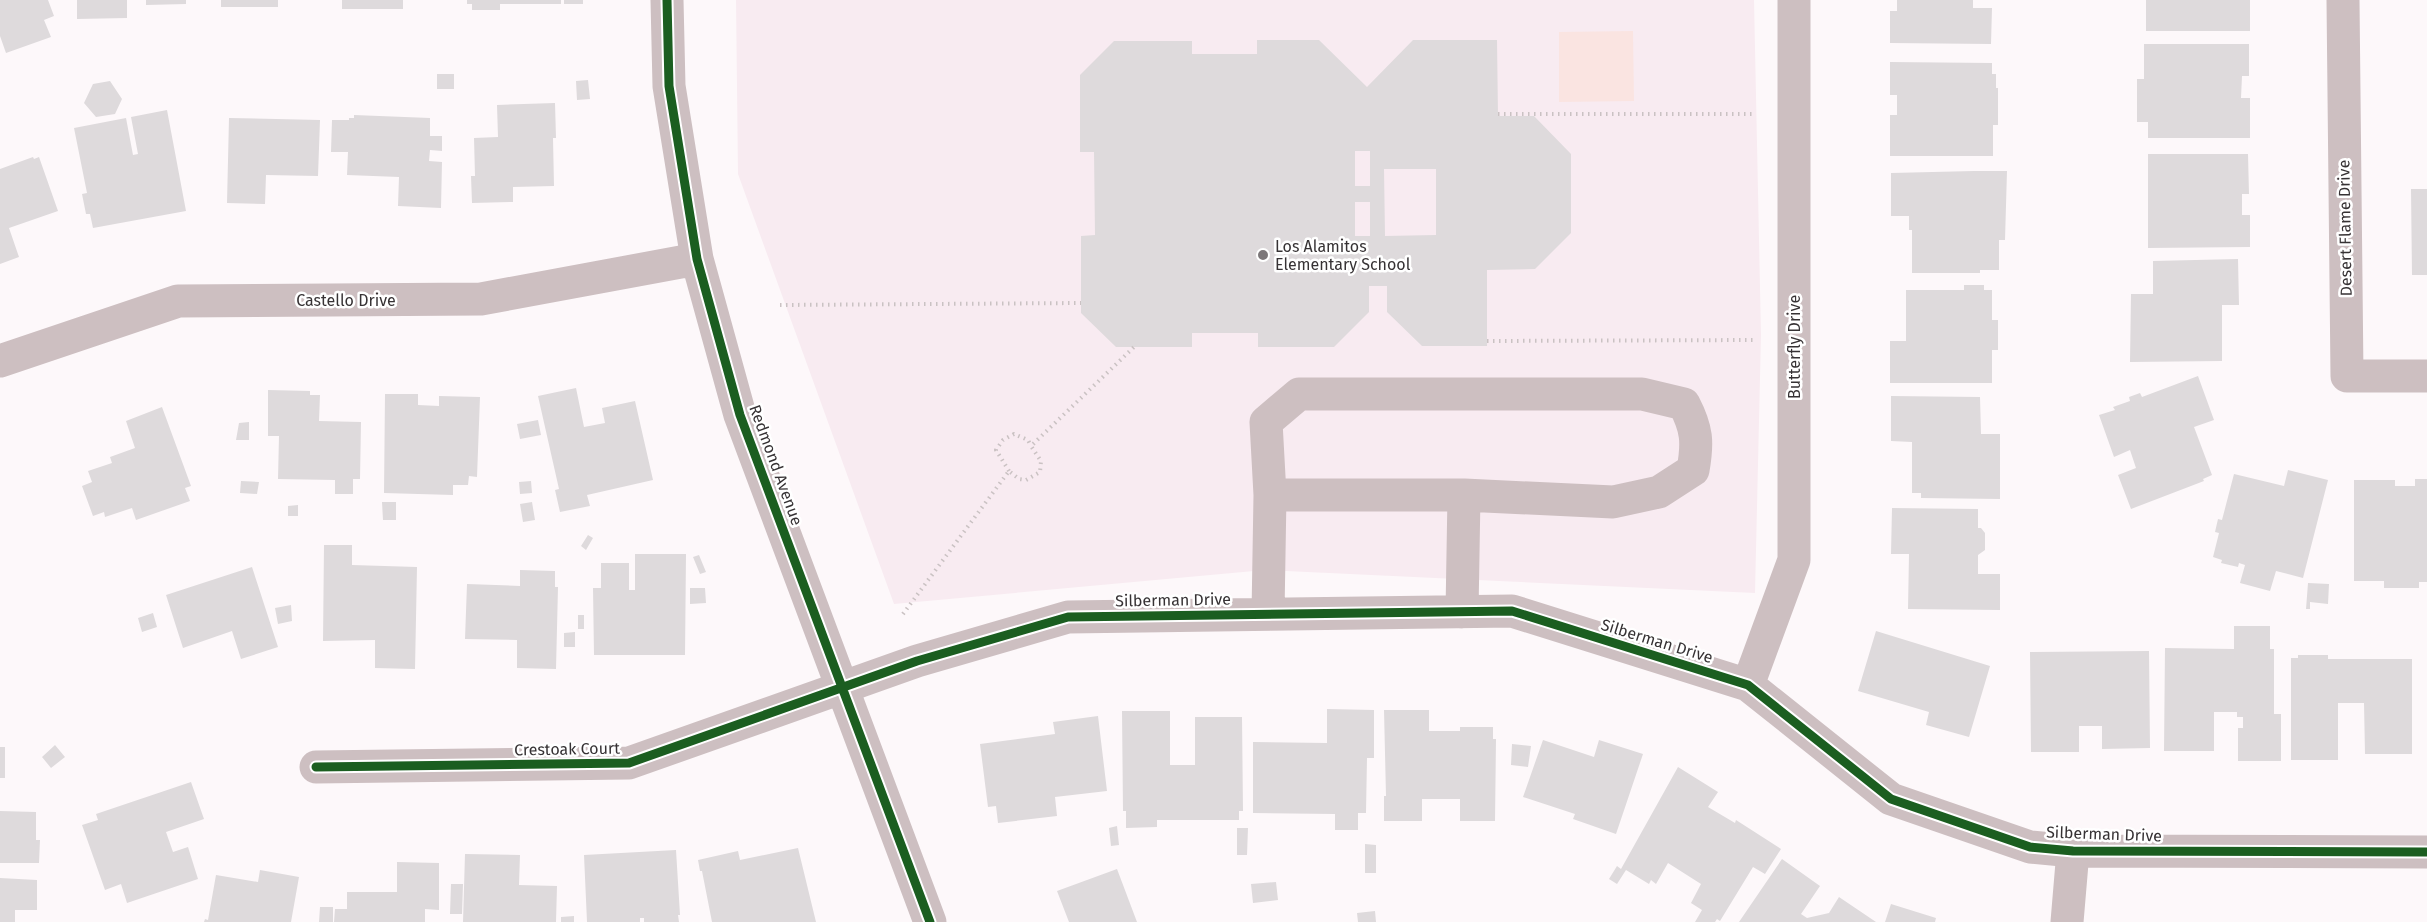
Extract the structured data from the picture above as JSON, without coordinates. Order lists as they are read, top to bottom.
{
  "streets": {
    "street": [
      "Desert Flame Drive",
      "Castello Drive",
      "Butterfly Drive",
      "Redmond Avenue",
      "Silberman Drive",
      "Crestoak Court"
    ]
  },
  "crossings": [
    ["Castello Drive", "Redmond Avenue"],
    ["Butterfly Drive", "Silberman Drive"],
    ["Redmond Avenue", "Silberman Drive"],
    ["Redmond Avenue", "Crestoak Court"],
    ["Silberman Drive", "Crestoak Court"]
  ],
  "places": ["Los Alamitos Elementary School"]
}
